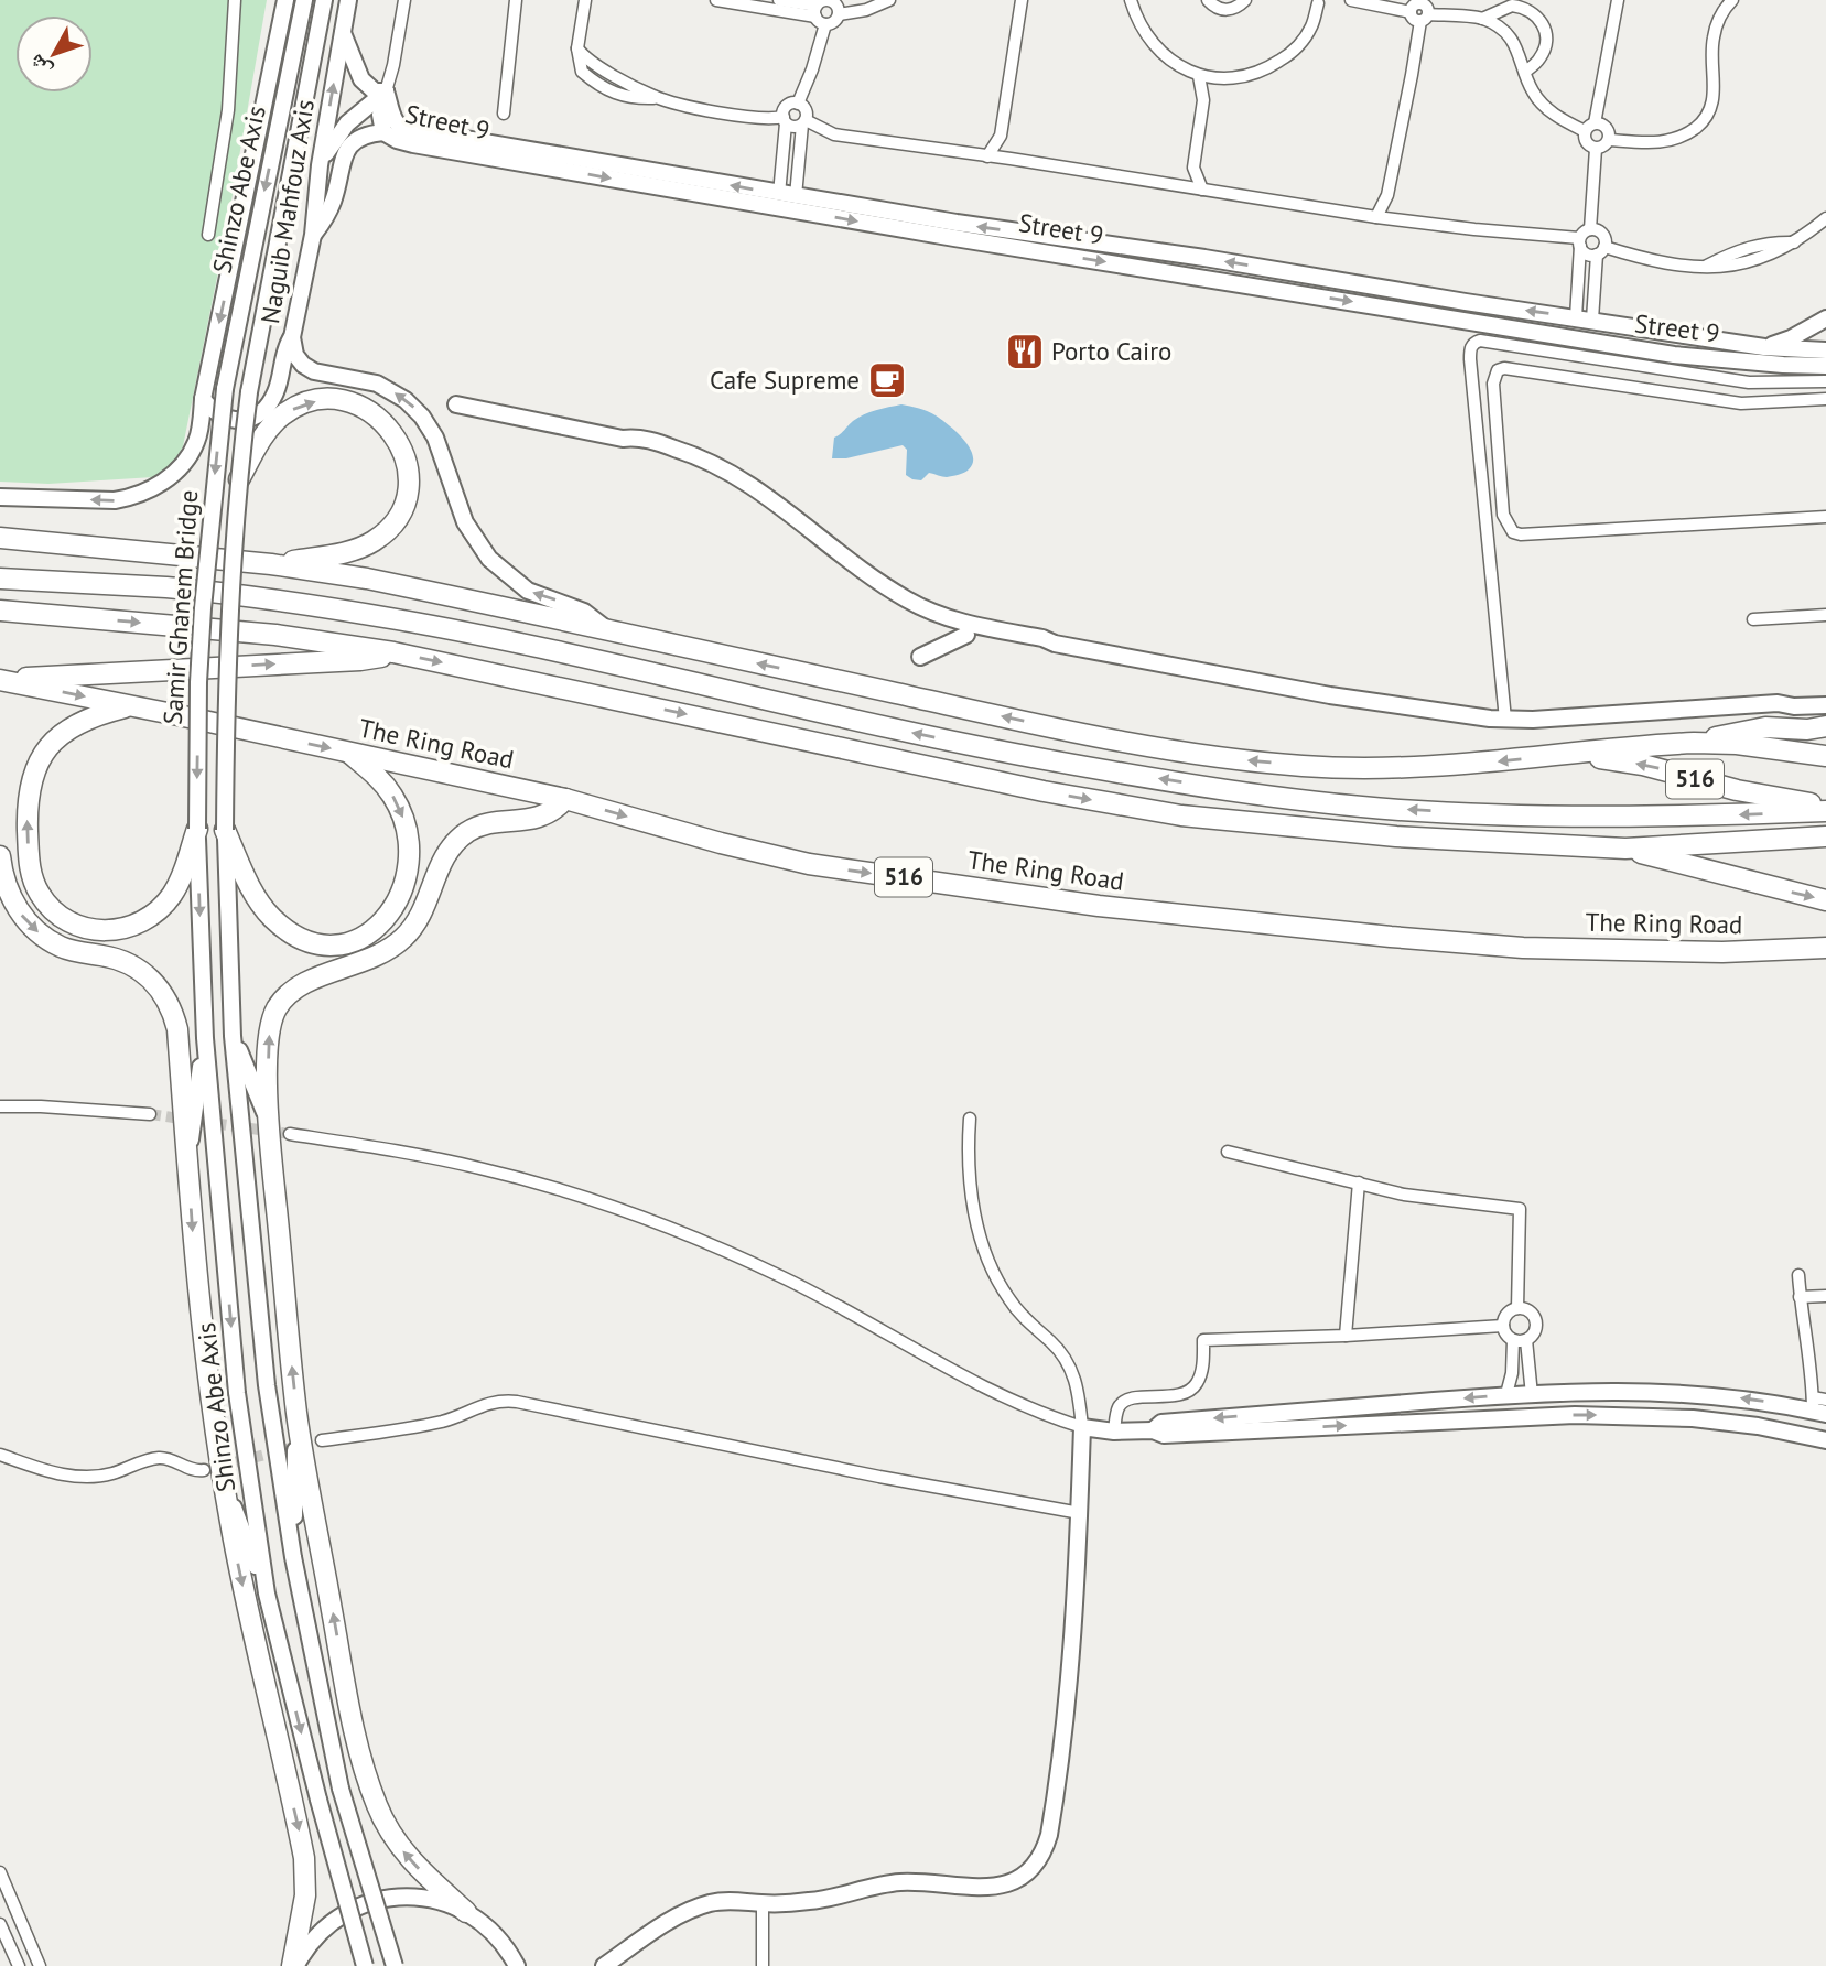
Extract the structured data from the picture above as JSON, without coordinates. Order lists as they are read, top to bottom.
{
  "streets": {
    "highway": ["The Ring Road", "516"],
    "street": [
      "Street 9",
      "Shinzo Abe Axis",
      "Naguib Mahfouz Axis",
      "Samir Ghanem Bridge"
    ]
  },
  "crossings": [
    ["Shinzo Abe Axis", "Samir Ghanem Bridge"],
    ["Naguib Mahfouz Axis", "516"]
  ],
  "places": {
    "restaurant": ["Porto Cairo"],
    "cafe": ["Cafe Supreme"]
  },
  "north": "bottom left"
}
